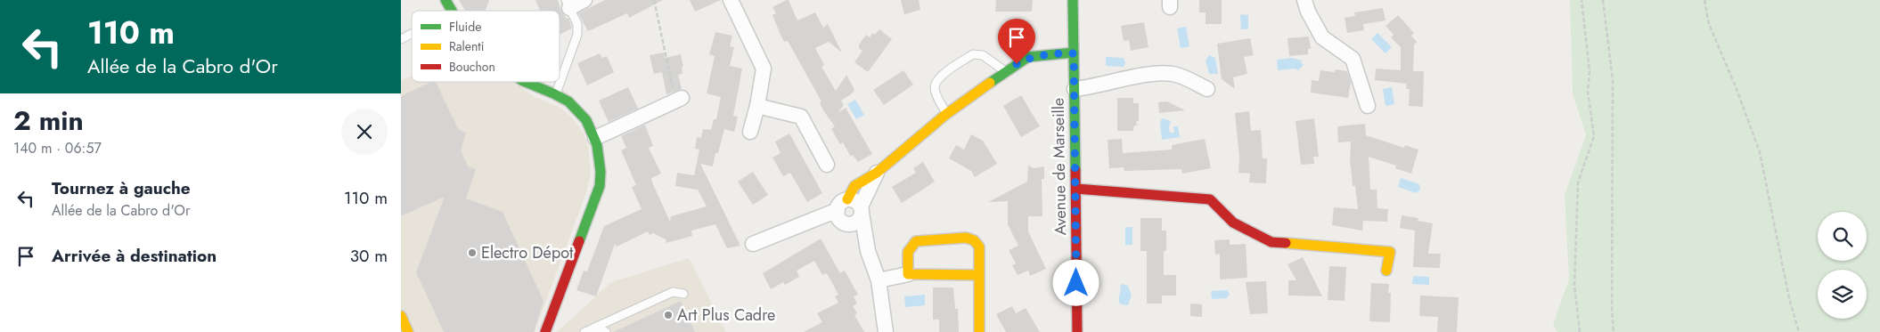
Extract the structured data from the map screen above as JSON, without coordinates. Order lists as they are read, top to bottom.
{
  "streets": {
    "street": ["Avenue de Marseille"]
  },
  "places": ["Electro Dépot", "Art Plus Cadre"],
  "legend": ["Fluide", "Ralenti", "Bouchon"],
  "page": {
    "turn": ["110 m", "Allée de la Cabro d'Or"],
    "heading": ["2 min", "140 m · 06:57"],
    "list": [
      {
        "name": "Tournez à gauche",
        "note": "Allée de la Cabro d'Or",
        "value": "110 m"
      },
      {
        "name": "Arrivée à destination",
        "value": "30 m"
      }
    ]
  }
}
